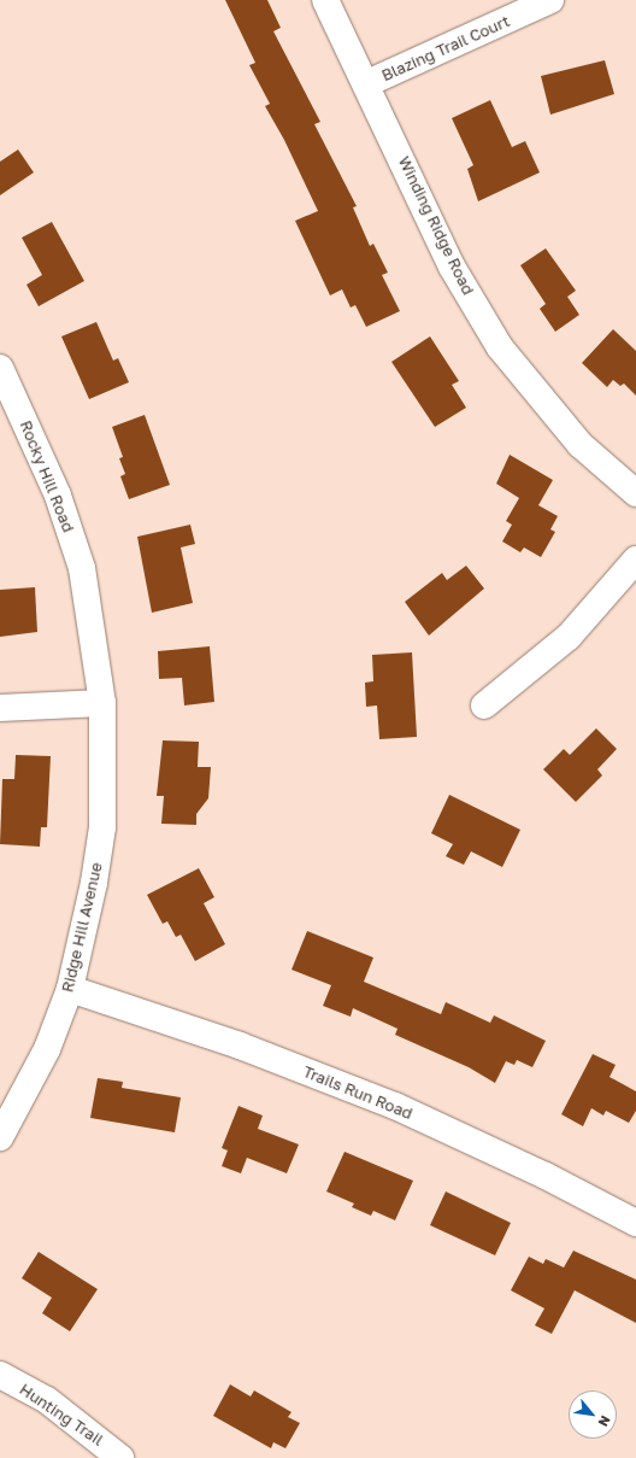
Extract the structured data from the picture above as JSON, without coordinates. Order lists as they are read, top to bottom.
{
  "streets": {
    "street": [
      "Blazing Trail Court",
      "Winding Ridge Road",
      "Rocky Hill Road",
      "Ridge Hill Avenue",
      "Trails Run Road",
      "Hunting Trail"
    ]
  },
  "crossings": [
    ["Blazing Trail Court", "Winding Ridge Road"],
    ["Rocky Hill Road", "Ridge Hill Avenue"],
    ["Ridge Hill Avenue", "Trails Run Road"]
  ],
  "north": "bottom right"
}
